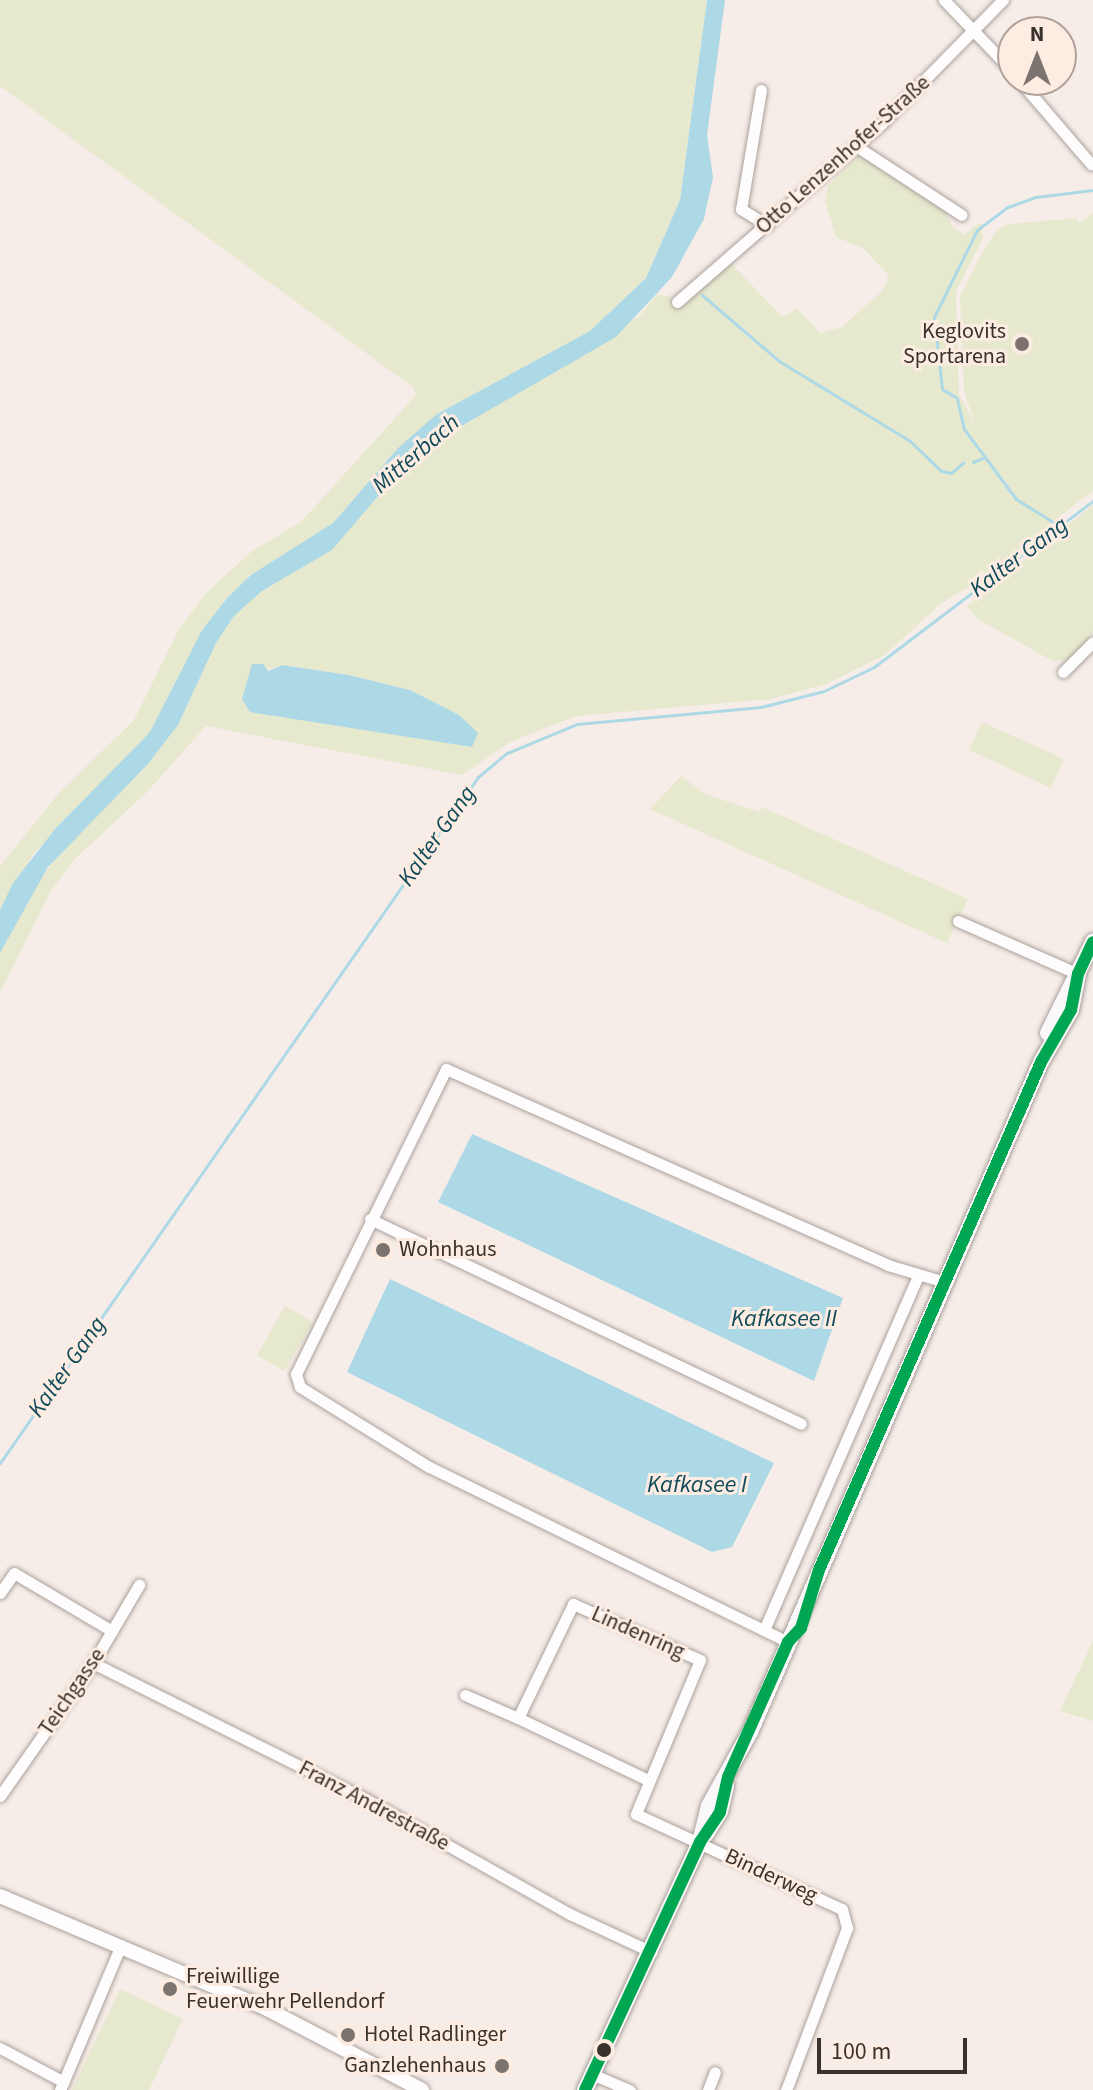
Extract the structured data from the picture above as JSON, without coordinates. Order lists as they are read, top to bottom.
{
  "streets": {
    "street": [
      "Otto Lenzenhofer-Straße",
      "Lindenring",
      "Teichgasse",
      "Franz Andrestraße",
      "Binderweg"
    ]
  },
  "crossings": [
    ["Lindenring", "Binderweg"],
    ["Teichgasse", "Franz Andrestraße"]
  ],
  "water": [
    "Mitterbach",
    "Kalter Gang",
    "Kafkasee II",
    "Kafkasee I"
  ],
  "places": [
    "Keglovits Sportarena",
    "Wohnhaus",
    "Freiwillige Feuerwehr Pellendorf",
    "Hotel Radlinger",
    "Ganzlehenhaus"
  ],
  "scale_bar": "100 m",
  "north": "top"
}
